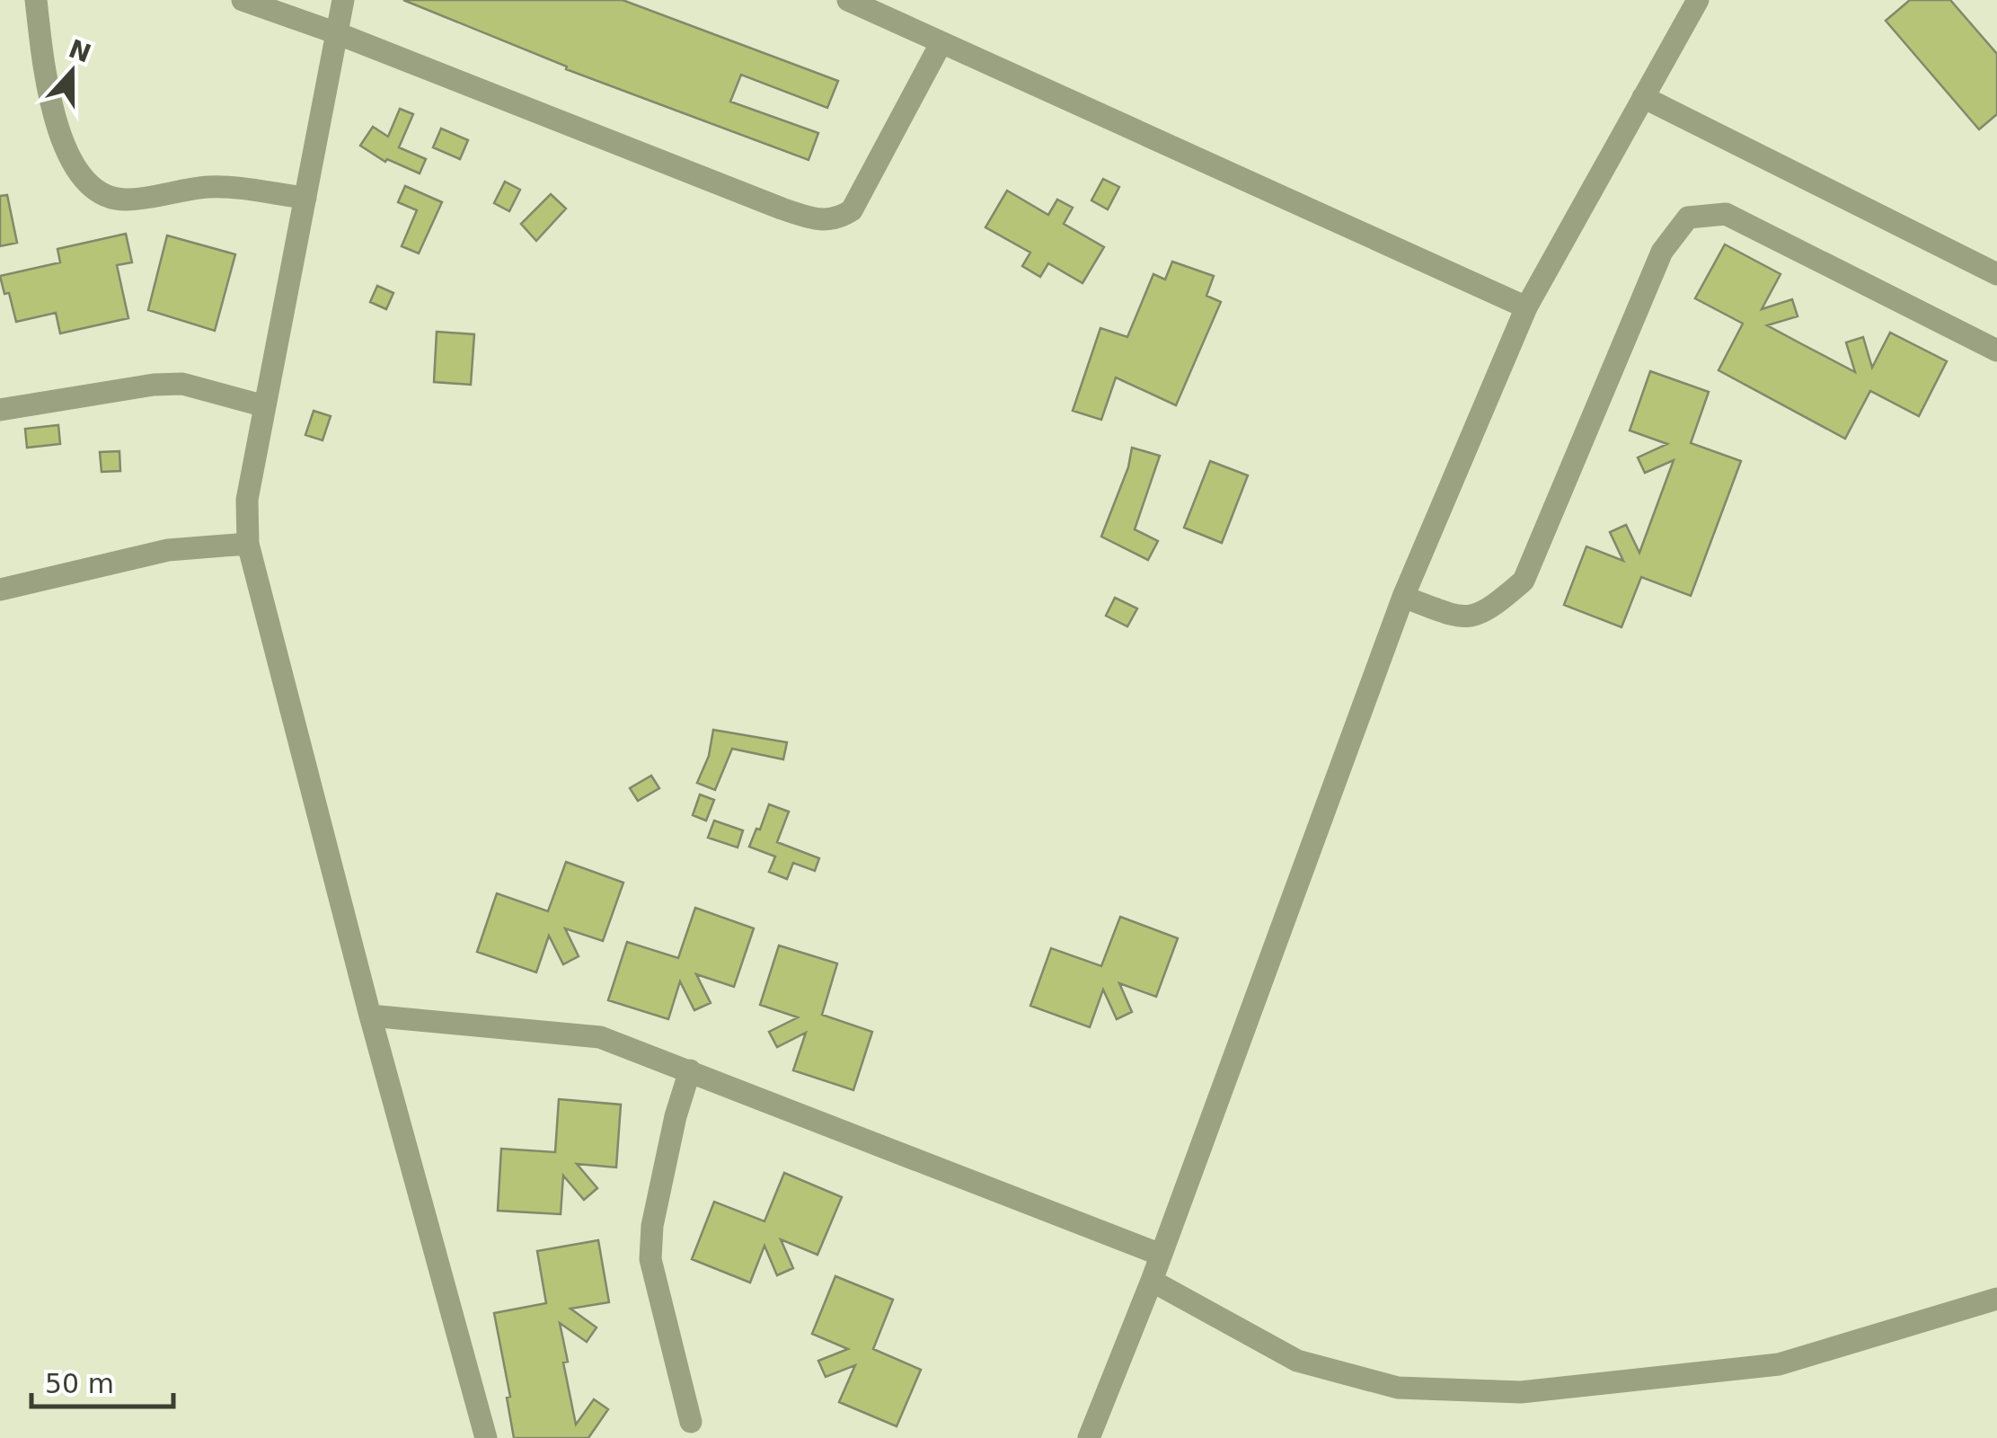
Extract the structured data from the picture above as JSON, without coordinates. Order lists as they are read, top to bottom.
{
  "scale_bar": "50 m",
  "north": "top"
}
